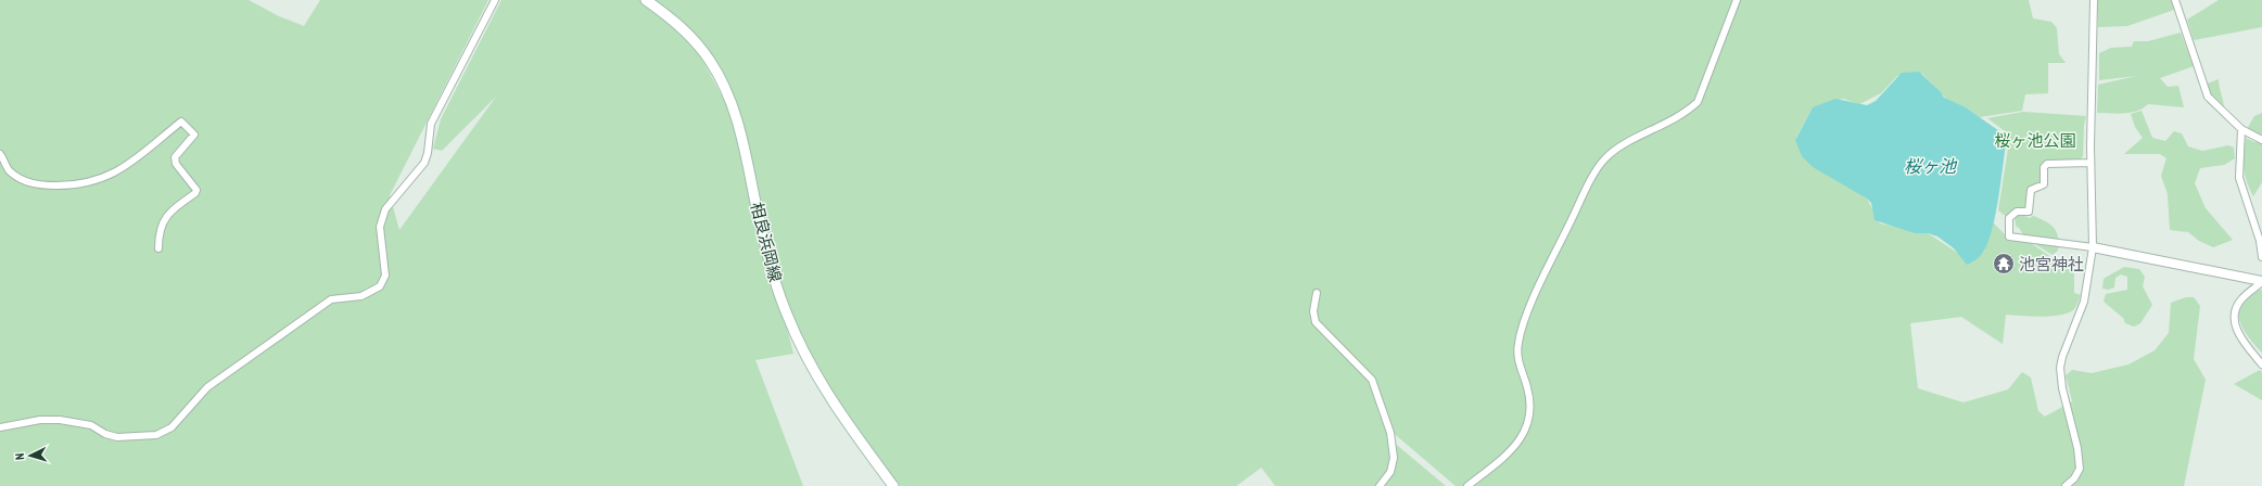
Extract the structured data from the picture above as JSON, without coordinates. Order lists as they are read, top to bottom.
{
  "streets": {
    "main road": ["相良浜岡線"]
  },
  "water": ["桜ヶ池"],
  "parks": ["桜ヶ池公園"],
  "places": {
    "temple": ["池宮神社"]
  },
  "north": "left"
}
